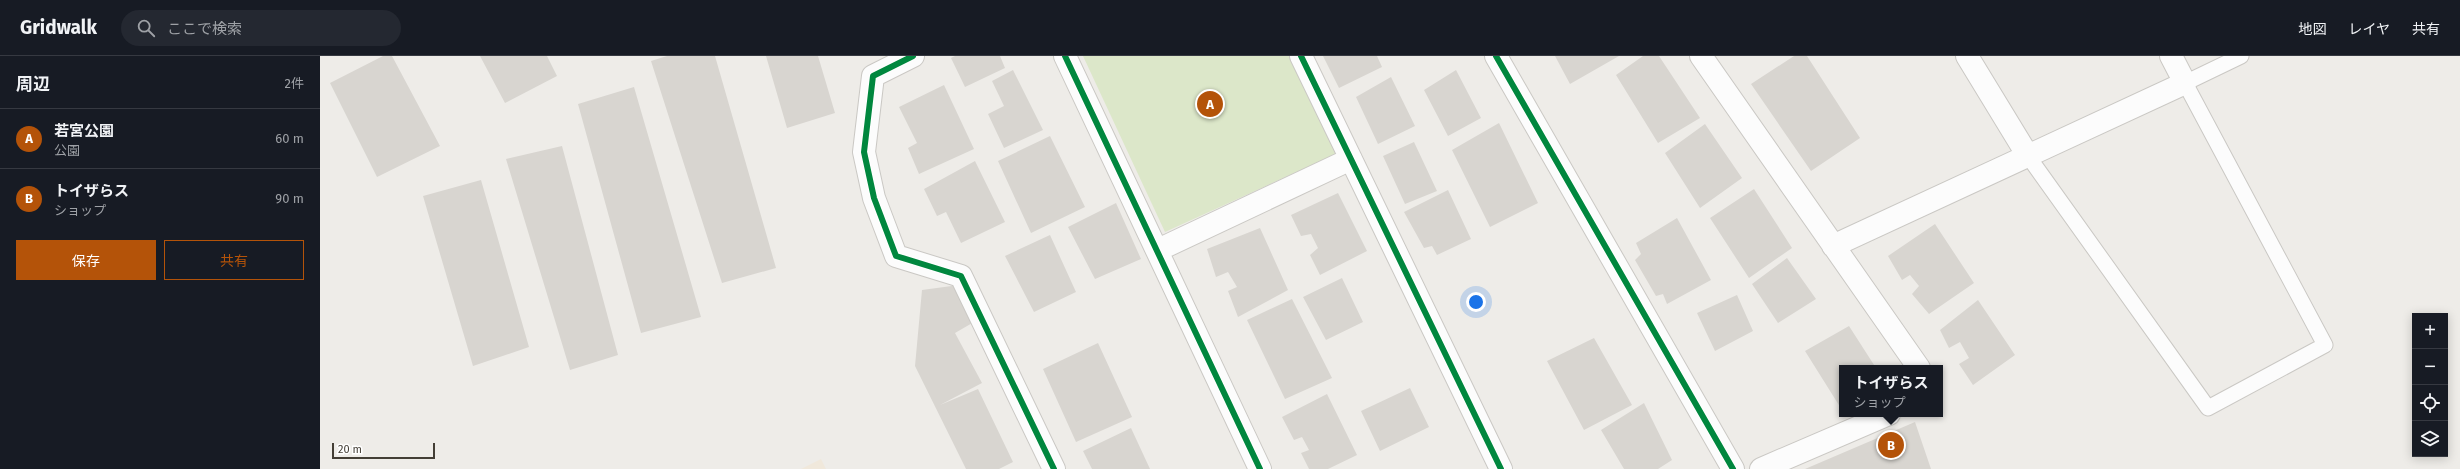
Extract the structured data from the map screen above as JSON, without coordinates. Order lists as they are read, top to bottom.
{
  "scale_bar": "20 m",
  "page": {
    "header": "Gridwalk",
    "search": "ここで検索",
    "nav": ["地図", "レイヤ", "共有"],
    "heading": ["周辺", "2件"],
    "pins": ["A", "B"],
    "list": [
      {
        "mark": "A",
        "name": "若宮公園",
        "note": "公園",
        "value": "60 m"
      },
      {
        "mark": "B",
        "name": "トイザらス",
        "note": "ショップ",
        "value": "90 m"
      }
    ],
    "buttons": ["保存", "共有"],
    "map_buttons": ["+", "−"],
    "popup": ["トイザらス", "ショップ"],
    "scale": "20 m"
  }
}
